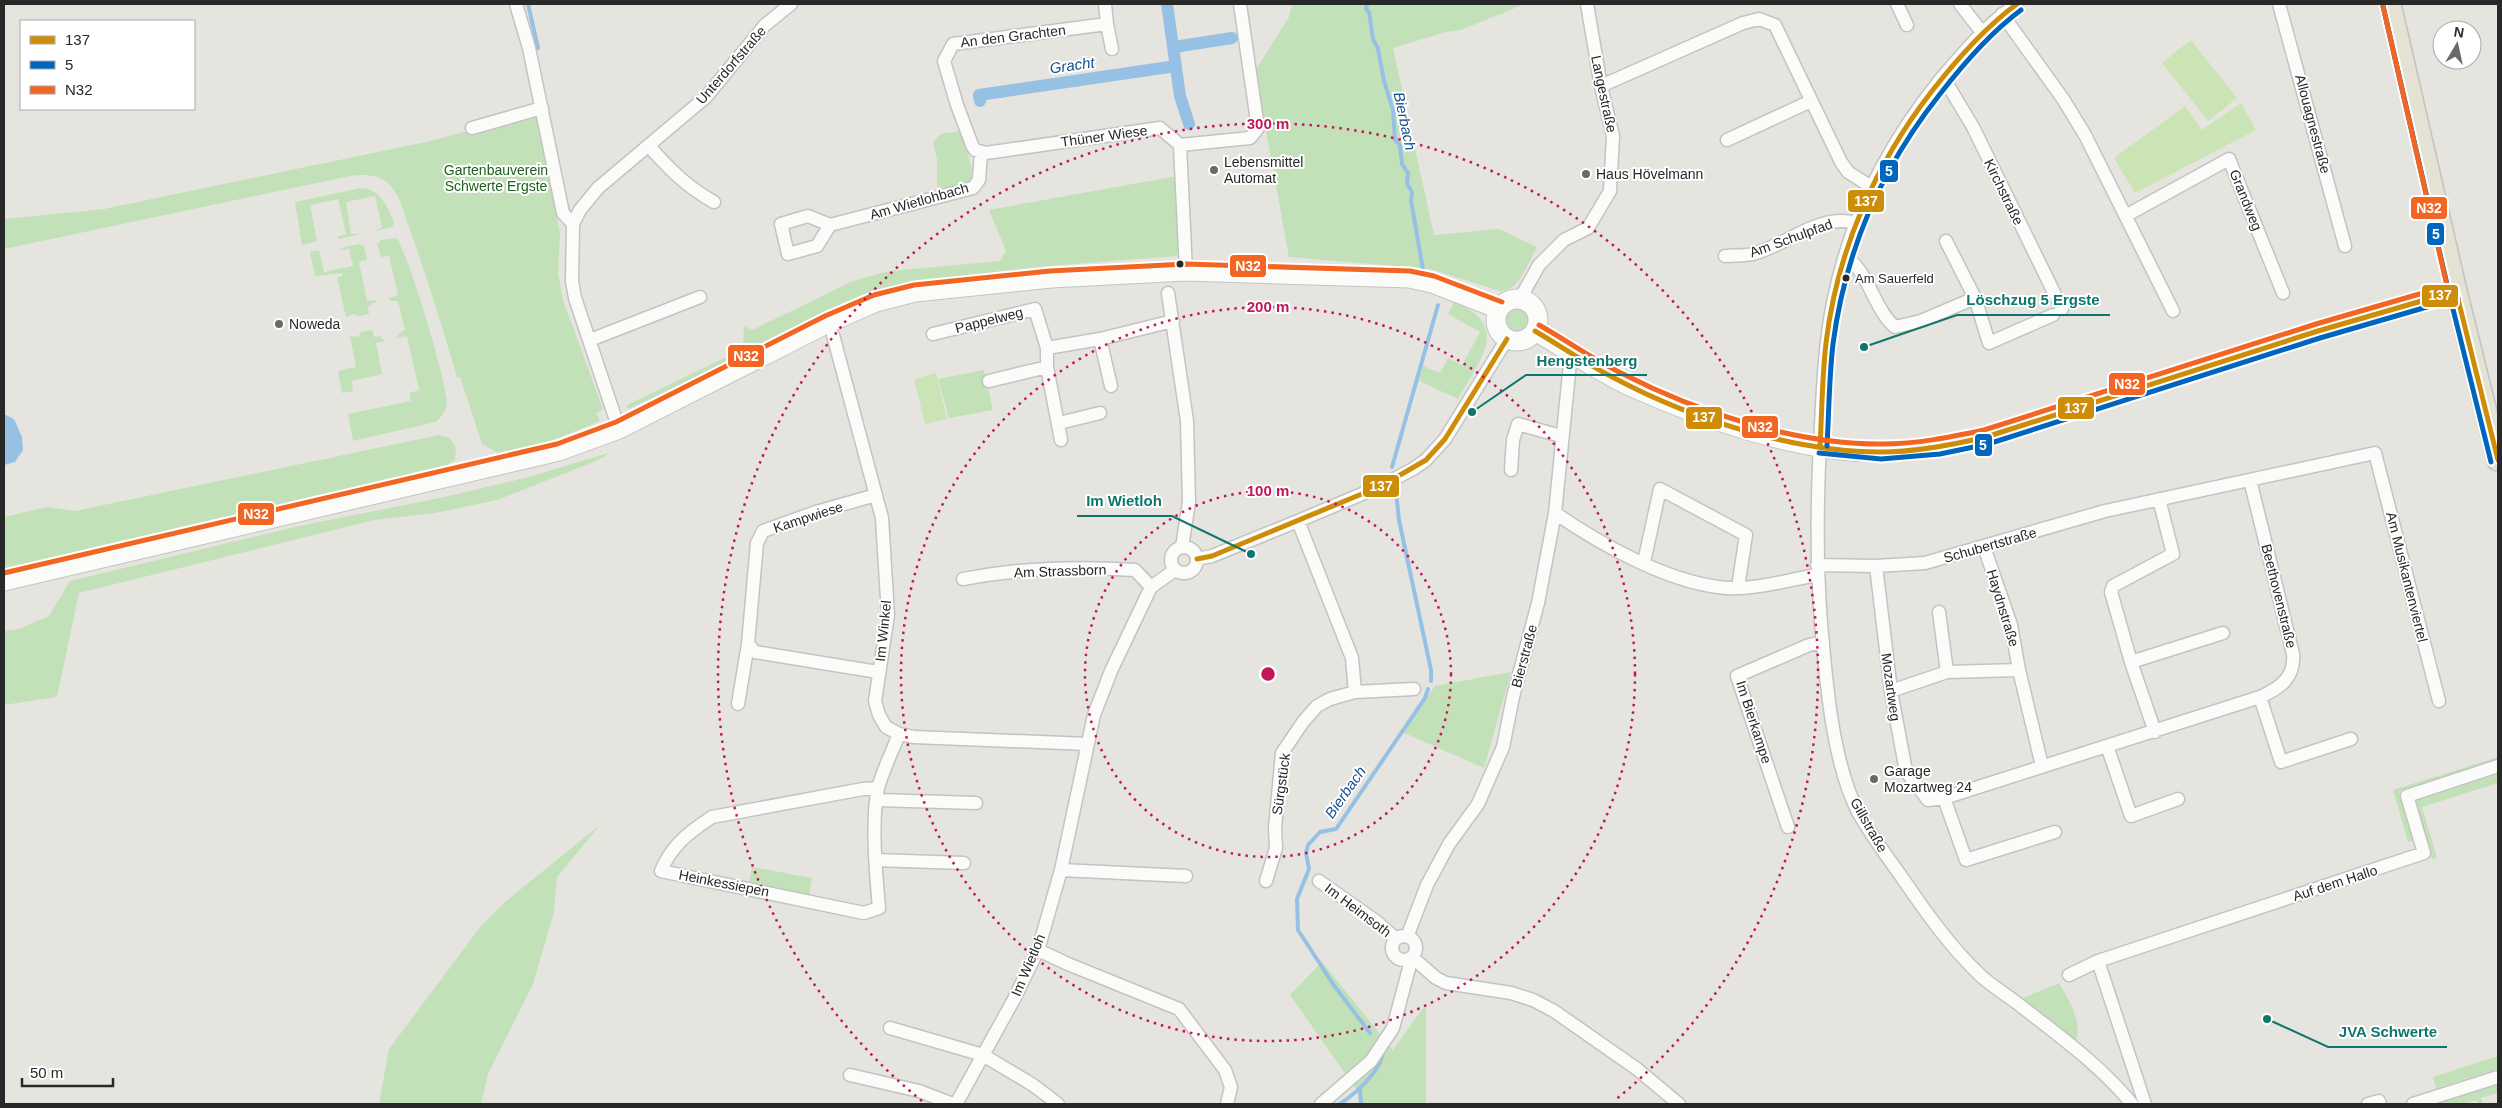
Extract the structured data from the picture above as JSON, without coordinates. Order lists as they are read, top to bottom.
{
  "streets": {
    "street": [
      "An den Grachten",
      "Unterdorfstraße",
      "Langestraße",
      "Allouagnestraße",
      "Thüner Wiese",
      "Kirchstraße",
      "Grandweg",
      "Am Wietlohbach",
      "Am Schulpfad",
      "Pappelweg",
      "Kampwiese",
      "Schubertstraße",
      "Am Strassborn",
      "Am Musikantenviertel",
      "Beethovenstraße",
      "Haydnstraße",
      "Im Winkel",
      "Bierstraße",
      "Mozartweg",
      "Im Bierkampe",
      "Sürgstück",
      "Gillstraße",
      "Heinkessiepen",
      "Auf dem Hallo",
      "Im Heimsoth",
      "Im Wietloh"
    ]
  },
  "crossings": [
    ["An den Grachten", "Thüner Wiese"],
    ["An den Grachten", "Am Wietlohbach"],
    ["Thüner Wiese", "Am Wietlohbach"],
    ["Kampwiese", "Im Winkel"],
    ["Schubertstraße", "Am Musikantenviertel"],
    ["Schubertstraße", "Beethovenstraße"],
    ["Schubertstraße", "Haydnstraße"],
    ["Schubertstraße", "Bierstraße"],
    ["Schubertstraße", "Mozartweg"],
    ["Schubertstraße", "Gillstraße"],
    ["Am Strassborn", "Im Wietloh"],
    ["Beethovenstraße", "Haydnstraße"],
    ["Beethovenstraße", "Mozartweg"],
    ["Bierstraße", "Im Heimsoth"],
    ["Im Bierkampe", "Gillstraße"]
  ],
  "water": ["Gracht", "Bierbach"],
  "parks": ["Gartenbauverein Schwerte Ergste"],
  "places": [
    "Lebensmittel Automat",
    "Haus Hövelmann",
    "Am Sauerfeld",
    "Noweda",
    "Löschzug 5 Ergste",
    "Hengstenberg",
    "Im Wietloh",
    "Garage Mozartweg 24",
    "JVA Schwerte"
  ],
  "lines": ["transit line 137", "transit line 5", "transit line N32"],
  "legend": ["137", "5", "N32"],
  "scale_bar": "50 m",
  "north": "top",
  "rings": ["300 m", "200 m", "100 m"]
}
